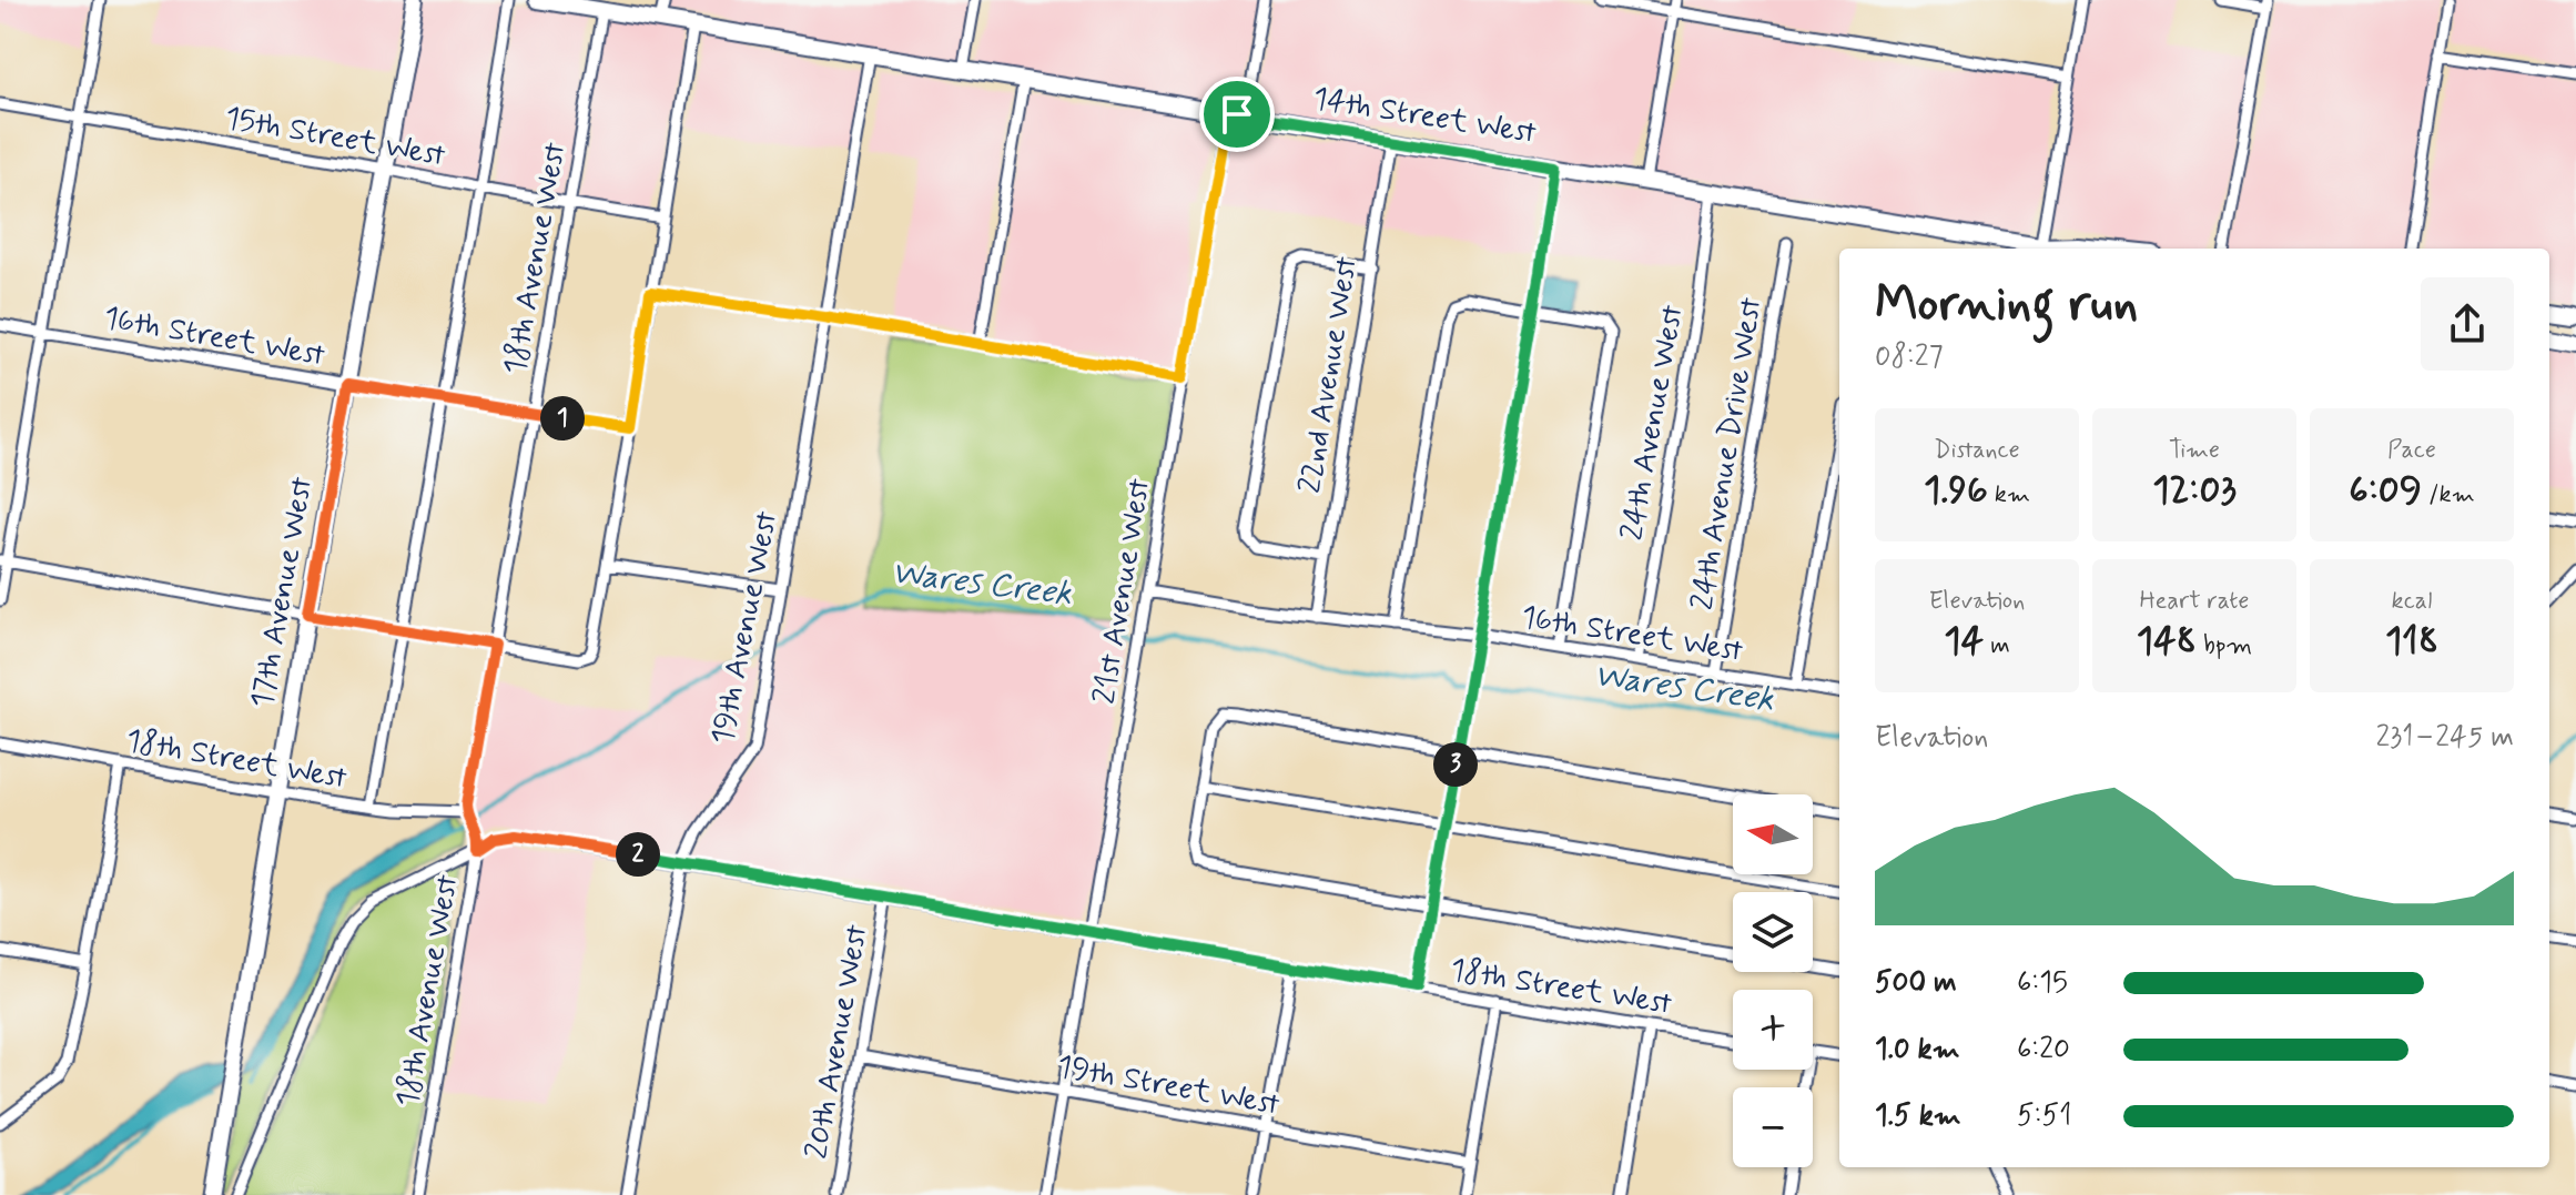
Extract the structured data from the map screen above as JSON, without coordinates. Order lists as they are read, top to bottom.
{
  "streets": {
    "main road": ["14th Street West", "17th Avenue West"],
    "street": [
      "15th Street West",
      "18th Avenue West",
      "16th Street West",
      "22nd Avenue West",
      "24th Avenue West",
      "24th Avenue Drive West",
      "21st Avenue West",
      "19th Avenue West",
      "18th Street West",
      "20th Avenue West",
      "19th Street West"
    ]
  },
  "crossings": [
    ["14th Street West", "18th Avenue West"],
    ["14th Street West", "22nd Avenue West"],
    ["14th Street West", "24th Avenue West"],
    ["14th Street West", "21st Avenue West"],
    ["14th Street West", "19th Avenue West"],
    ["15th Street West", "18th Avenue West"],
    ["15th Street West", "17th Avenue West"],
    ["18th Avenue West", "16th Street West"],
    ["18th Avenue West", "18th Street West"],
    ["16th Street West", "22nd Avenue West"],
    ["16th Street West", "24th Avenue West"],
    ["16th Street West", "24th Avenue Drive West"],
    ["16th Street West", "21st Avenue West"],
    ["16th Street West", "17th Avenue West"],
    ["21st Avenue West", "18th Street West"],
    ["21st Avenue West", "19th Street West"],
    ["17th Avenue West", "18th Street West"],
    ["19th Avenue West", "18th Street West"],
    ["18th Street West", "20th Avenue West"],
    ["20th Avenue West", "19th Street West"]
  ],
  "water": ["Wares Creek"],
  "north": "left",
  "page": {
    "heading": ["Morning run", "08:27"],
    "pins": ["1", "3", "2"],
    "stats": [
      ["Distance", "1.96 km"],
      ["Time", "12:03"],
      ["Pace", "6:09 /km"],
      ["Elevation", "14 m"],
      ["Heart rate", "148 bpm"],
      ["kcal", "118"]
    ],
    "chart": ["Elevation", "231–245 m"],
    "map_buttons": ["+", "−"],
    "list": [
      {
        "name": "500 m",
        "note": "6:15"
      },
      {
        "name": "1.0 km",
        "note": "6:20"
      },
      {
        "name": "1.5 km",
        "note": "5:51"
      }
    ]
  }
}
